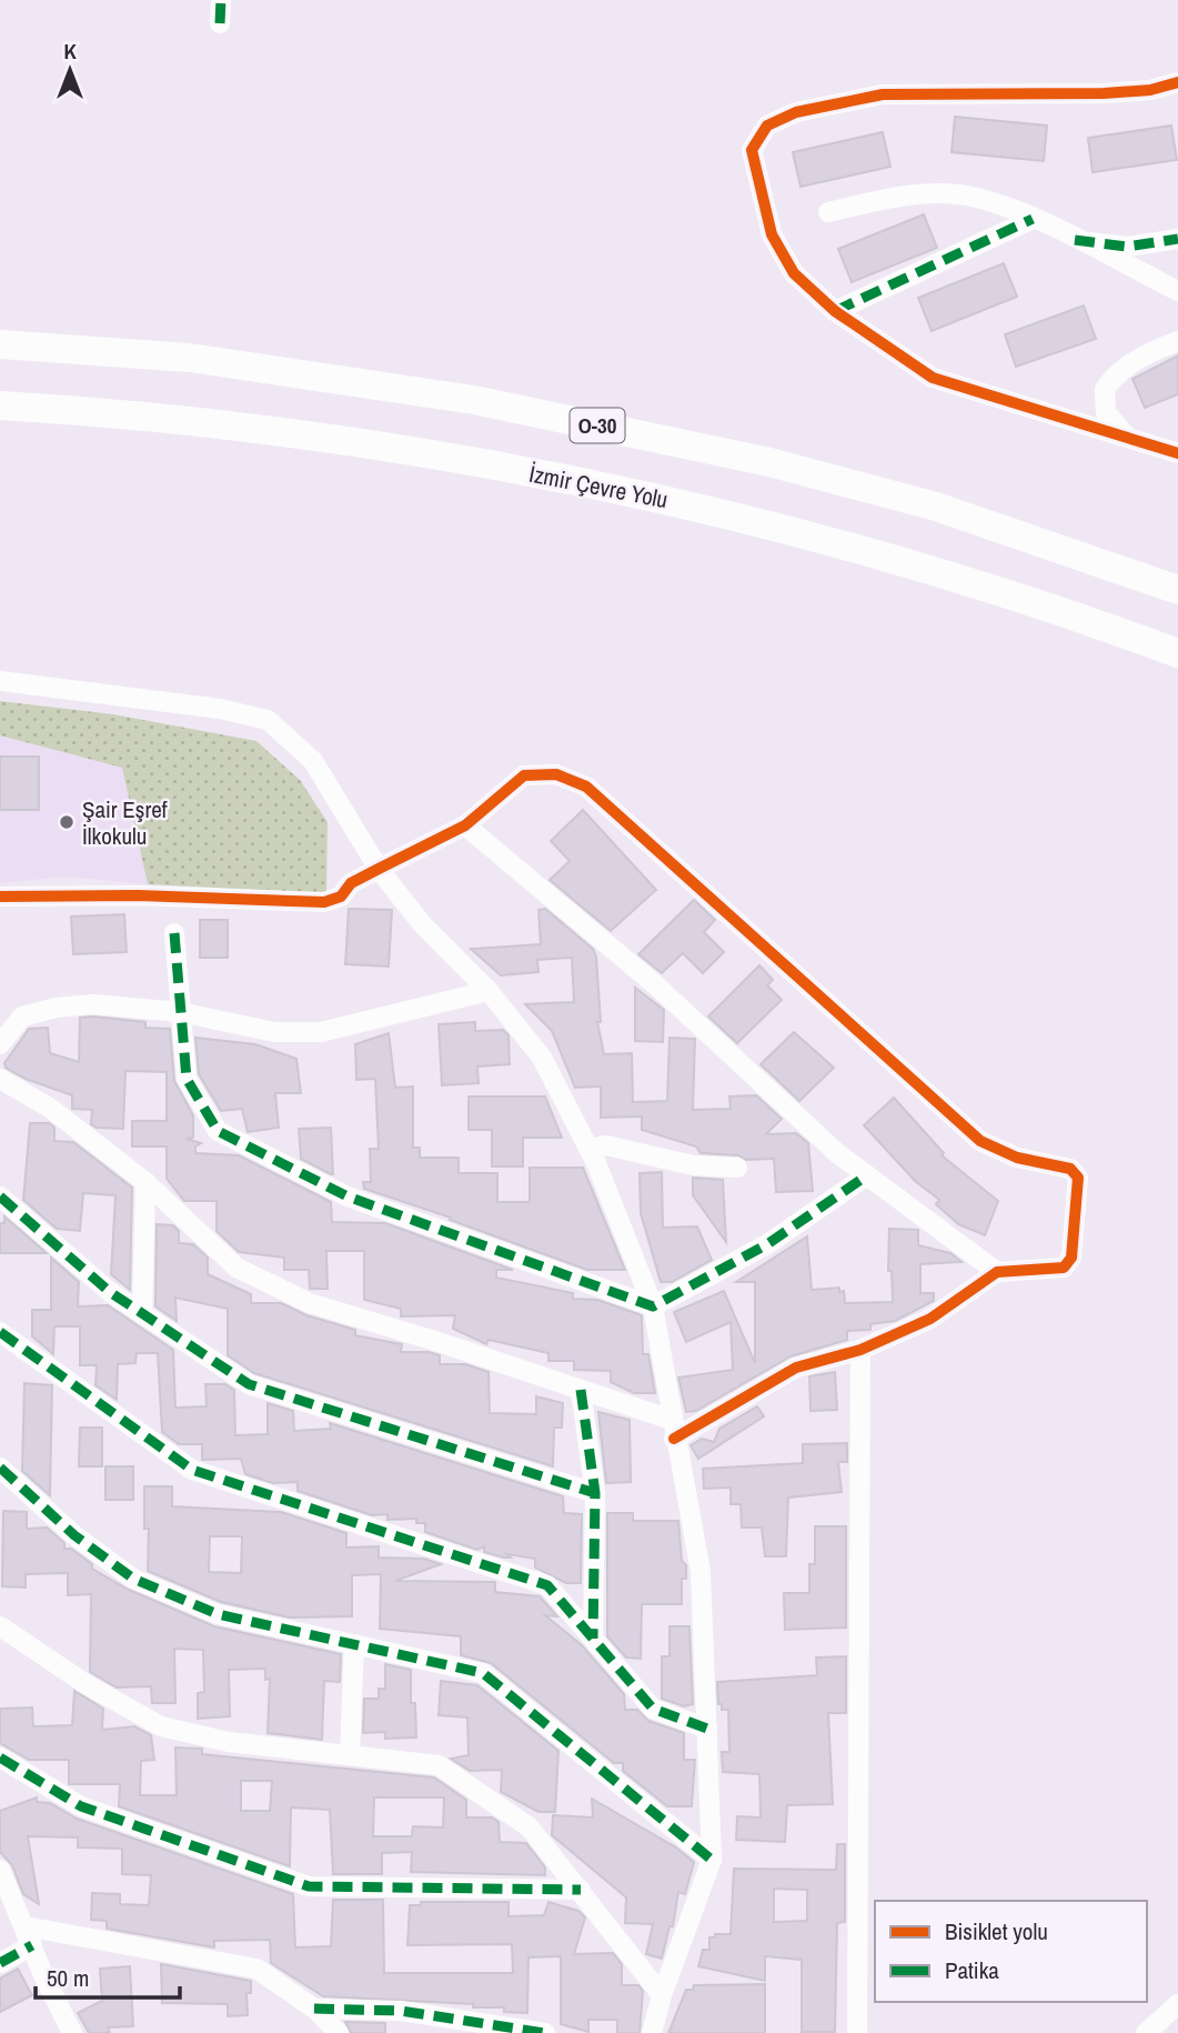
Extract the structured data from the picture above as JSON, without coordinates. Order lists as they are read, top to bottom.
{
  "streets": {
    "highway": ["O-30", "İzmir Çevre Yolu"]
  },
  "places": ["Şair Eşref İlkokulu"],
  "legend": ["Bisiklet yolu", "Patika"],
  "scale_bar": "50 m",
  "north": "top"
}
